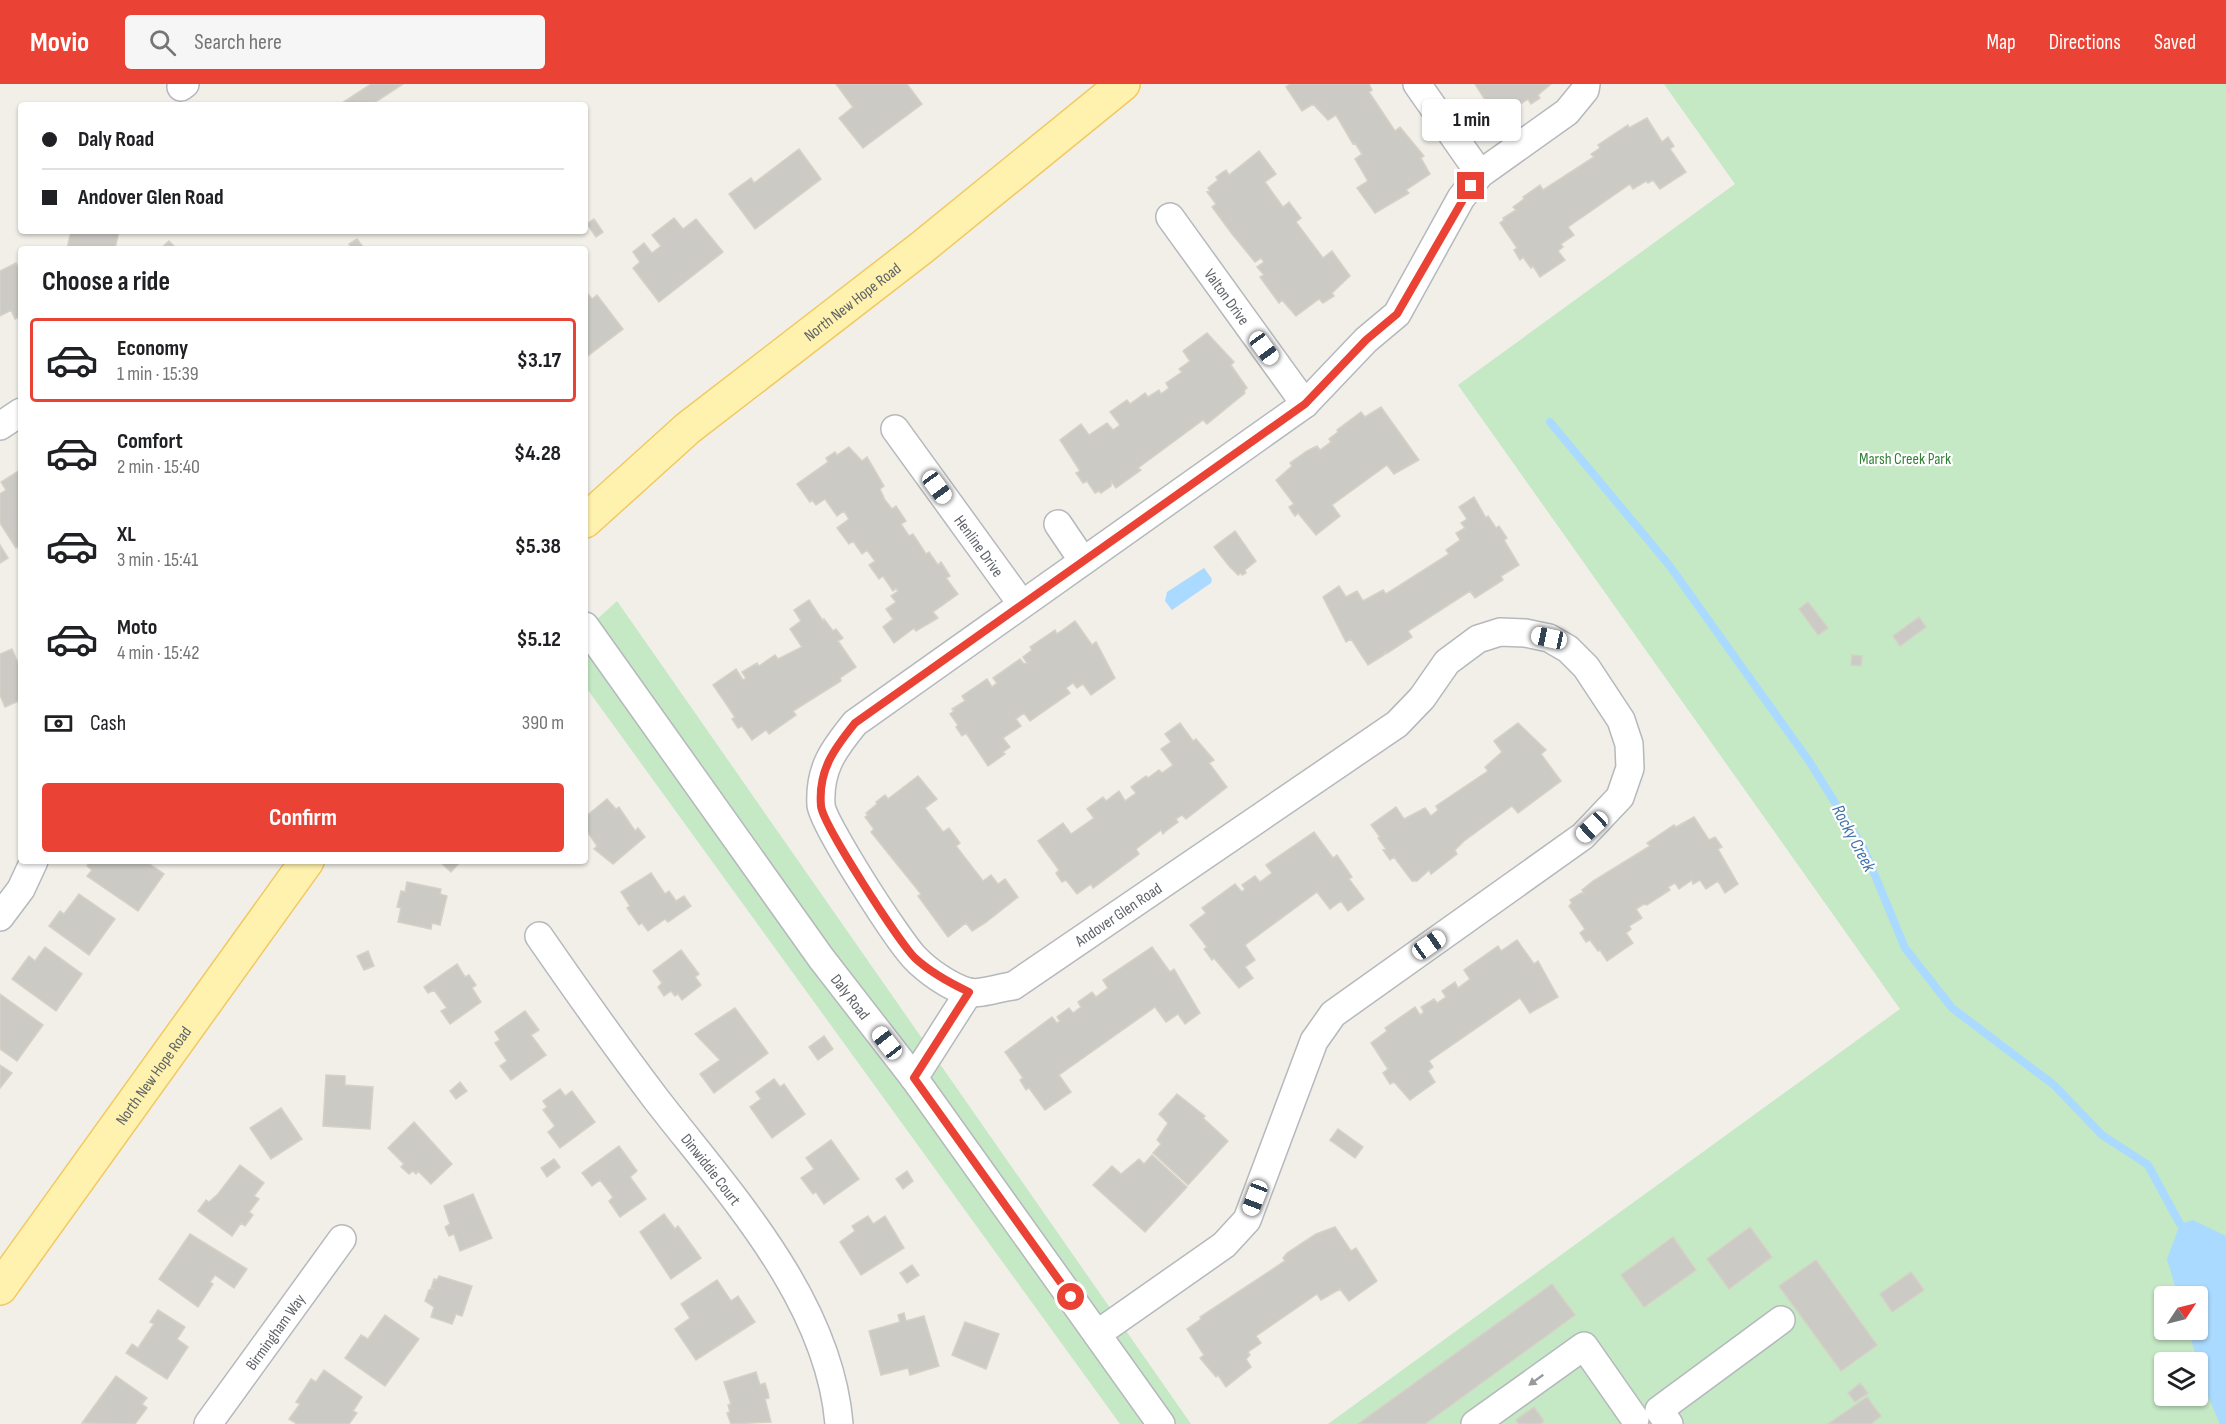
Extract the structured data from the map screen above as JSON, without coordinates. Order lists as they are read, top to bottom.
{
  "streets": {
    "main road": ["North New Hope Road"],
    "street": [
      "Valton Drive",
      "Henline Drive",
      "Andover Glen Road",
      "Daly Road",
      "Dinwiddie Court",
      "Birmingham Way"
    ]
  },
  "crossings": [
    ["Andover Glen Road", "Daly Road"]
  ],
  "water": ["Rocky Creek"],
  "parks": ["Marsh Creek Park"],
  "north": "top right",
  "page": {
    "header": "Movio",
    "search": "Search here",
    "nav": ["Map", "Directions", "Saved"],
    "bubble": "1 min",
    "banner": ["Daly Road", "Andover Glen Road"],
    "heading": "Choose a ride",
    "list": [
      {
        "name": "Economy",
        "note": "1 min · 15:39",
        "value": "$3.17"
      },
      {
        "name": "Comfort",
        "note": "2 min · 15:40",
        "value": "$4.28"
      },
      {
        "name": "XL",
        "note": "3 min · 15:41",
        "value": "$5.38"
      },
      {
        "name": "Moto",
        "note": "4 min · 15:42",
        "value": "$5.12"
      }
    ],
    "pay": ["Cash", "390 m"],
    "buttons": "Confirm"
  }
}
